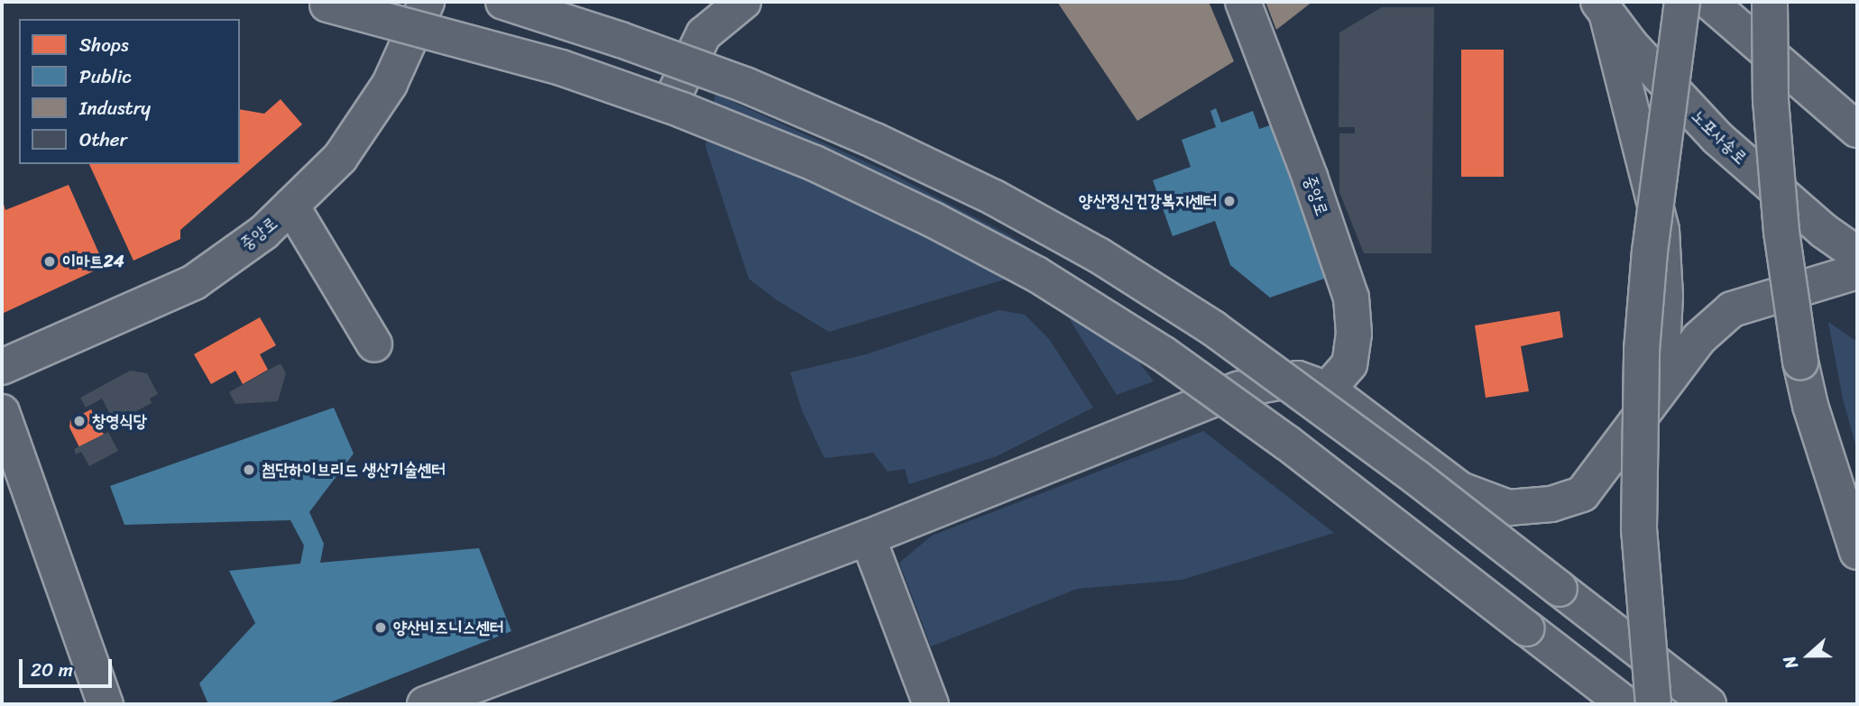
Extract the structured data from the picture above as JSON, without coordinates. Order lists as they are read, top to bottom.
{
  "streets": {
    "main road": ["노포사송로", "중앙로"]
  },
  "places": [
    "양산정신건강복지센터",
    "이마트24",
    "창영식당",
    "첨단하이브리드 생산기술센터",
    "양산비즈니스센터"
  ],
  "legend": [
    "Shops",
    "Public",
    "Industry",
    "Other"
  ],
  "scale_bar": "20 m",
  "north": "left"
}
